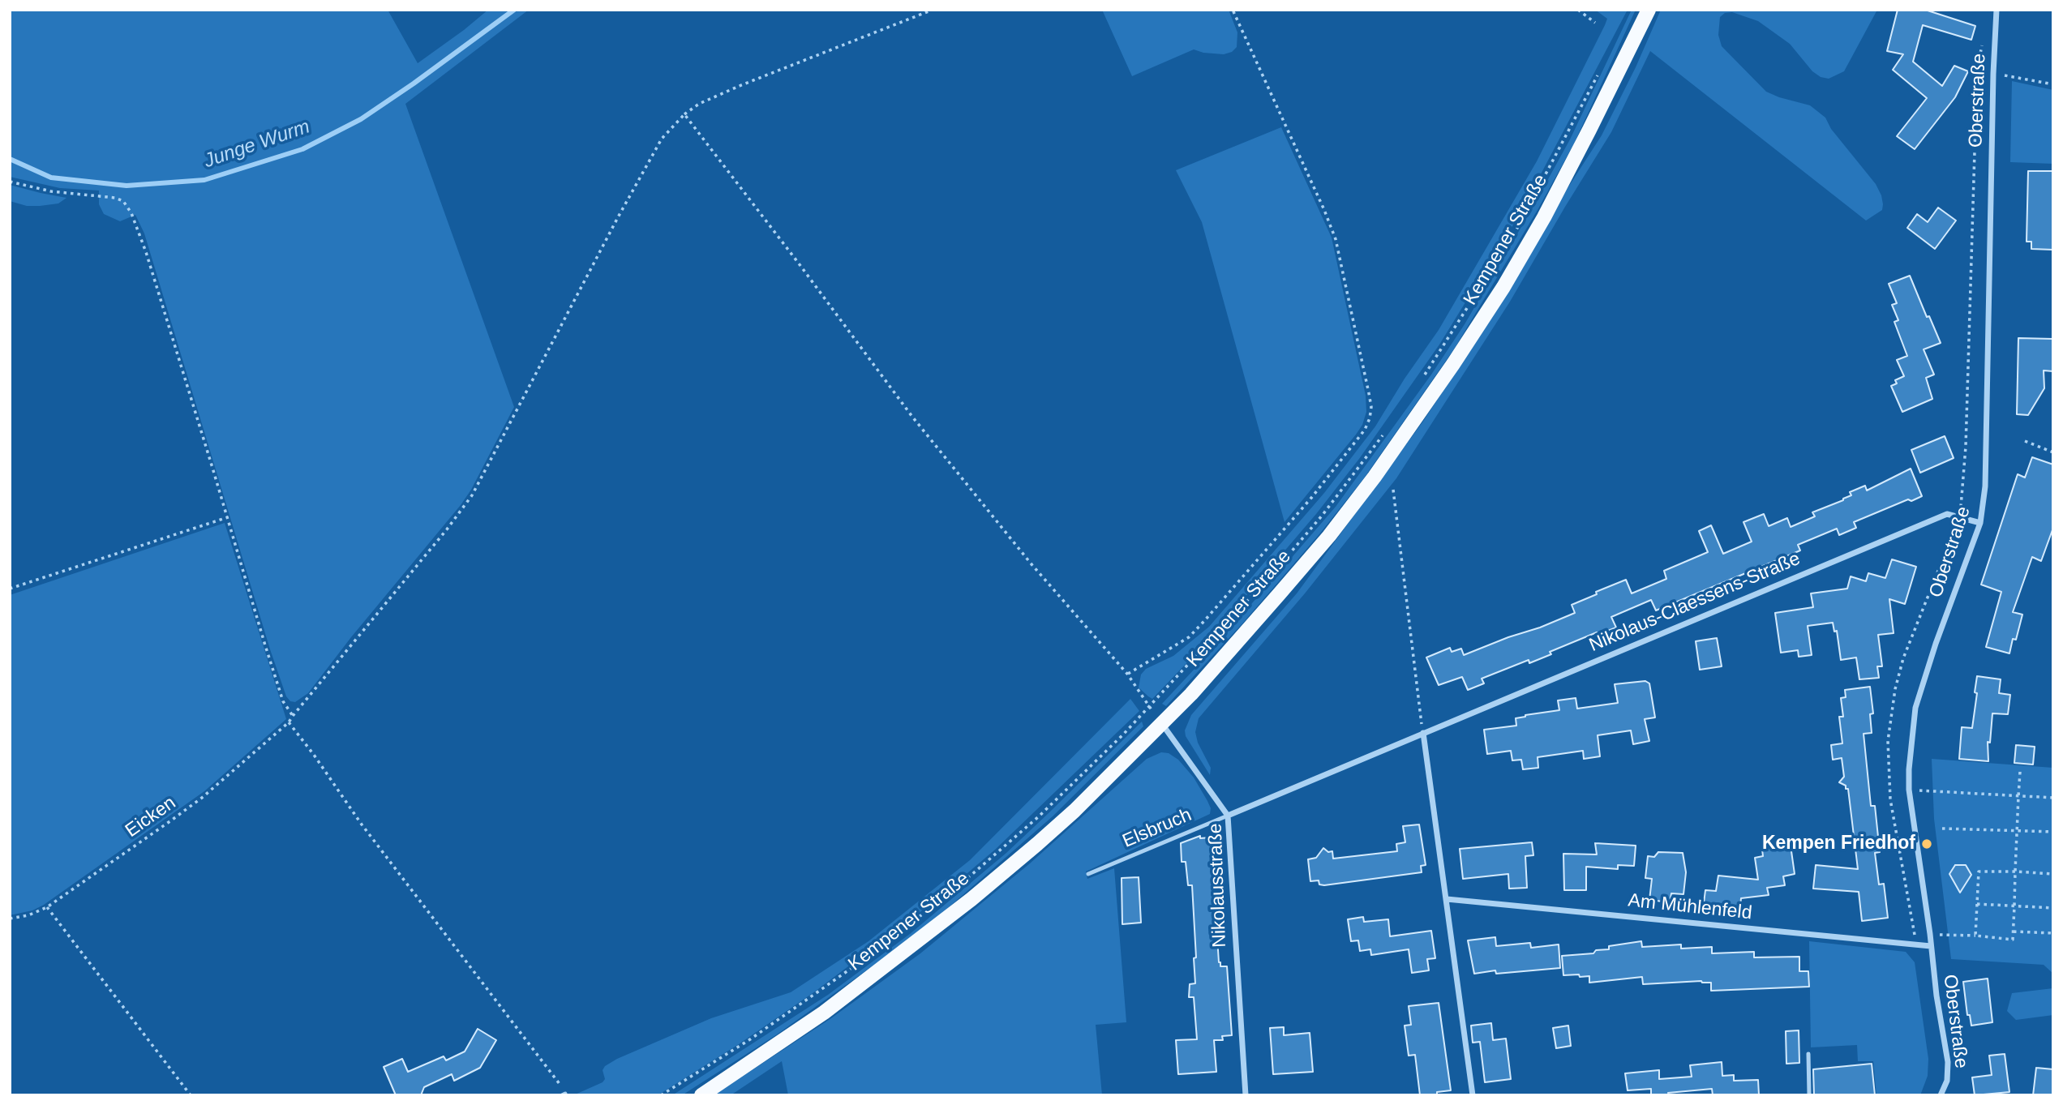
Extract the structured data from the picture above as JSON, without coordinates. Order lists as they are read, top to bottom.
{
  "streets": {
    "main road": ["Kempener Straße"],
    "street": [
      "Oberstraße",
      "Nikolaus-Claessens-Straße",
      "Elsbruch",
      "Nikolausstraße",
      "Am Mühlenfeld"
    ],
    "path": ["Eicken"]
  },
  "crossings": [
    ["Oberstraße", "Nikolaus-Claessens-Straße"],
    ["Oberstraße", "Am Mühlenfeld"],
    ["Kempener Straße", "Elsbruch"],
    ["Nikolaus-Claessens-Straße", "Nikolausstraße"],
    ["Elsbruch", "Nikolausstraße"]
  ],
  "water": ["Junge Wurm"],
  "places": ["Kempen Friedhof"]
}
